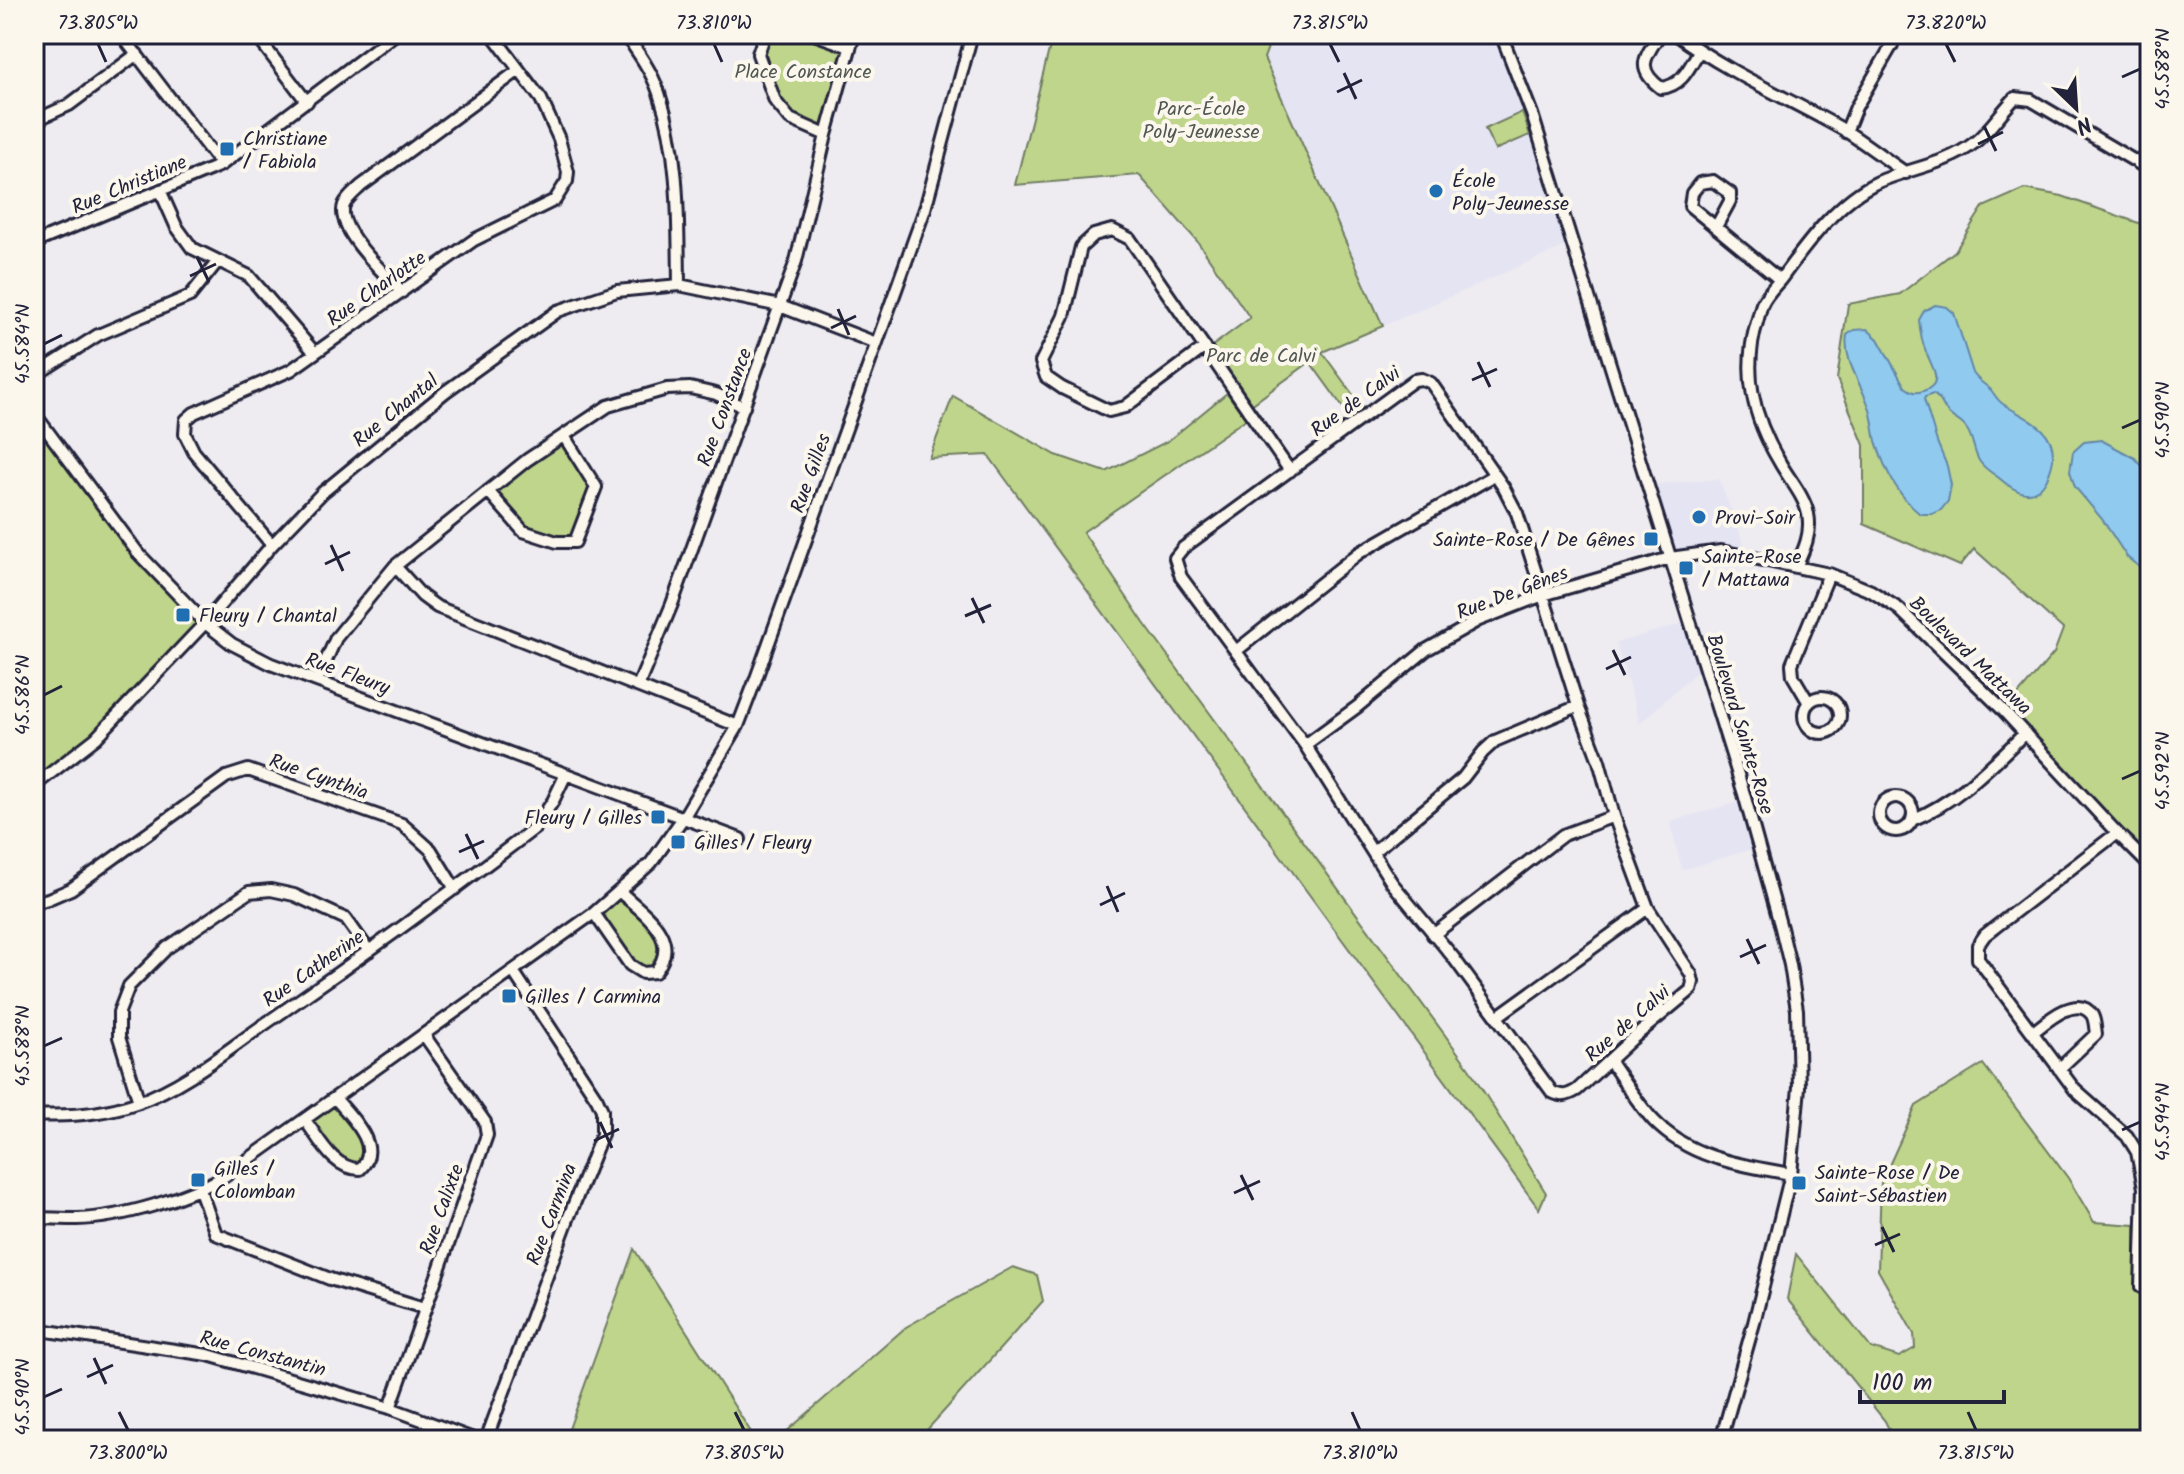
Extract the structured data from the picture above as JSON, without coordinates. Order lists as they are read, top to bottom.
{
  "streets": {
    "street": [
      "Rue Christiane",
      "Rue Charlotte",
      "Rue de Calvi",
      "Rue Constance",
      "Rue Chantal",
      "Rue Gilles",
      "Rue De Gênes",
      "Boulevard Mattawa",
      "Rue Fleury",
      "Boulevard Sainte-Rose",
      "Rue Cynthia",
      "Rue Catherine",
      "Rue Calixte",
      "Rue Carmina",
      "Rue Constantin"
    ]
  },
  "crossings": [
    ["Rue Charlotte", "Rue Chantal"],
    ["Rue de Calvi", "Rue De Gênes"],
    ["Rue Constance", "Rue Chantal"],
    ["Rue Chantal", "Rue Gilles"],
    ["Rue Chantal", "Rue Fleury"],
    ["Rue Gilles", "Rue Fleury"],
    ["Rue Gilles", "Rue Calixte"],
    ["Rue Gilles", "Rue Carmina"],
    ["Rue De Gênes", "Boulevard Mattawa"],
    ["Rue De Gênes", "Boulevard Sainte-Rose"],
    ["Boulevard Mattawa", "Boulevard Sainte-Rose"],
    ["Rue Fleury", "Rue Catherine"],
    ["Rue Cynthia", "Rue Catherine"],
    ["Rue Calixte", "Rue Constantin"]
  ],
  "parks": ["Place Constance", "Parc-École Poly-Jeunesse", "Parc de Calvi"],
  "places": {
    "transit": [
      "Christiane / Fabiola",
      "Sainte-Rose / De Gênes",
      "Sainte-Rose / Mattawa",
      "Fleury / Chantal",
      "Fleury / Gilles",
      "Gilles / Fleury",
      "Gilles / Carmina",
      "Gilles / Colomban",
      "Sainte-Rose / De Saint-Sébastien"
    ],
    "other": ["École Poly-Jeunesse", "Provi-Soir"]
  },
  "scale_bar": "100 m",
  "north": "bottom right",
  "coordinates": [
    "73.805°W",
    "73.810°W",
    "73.815°W",
    "73.820°W",
    "45.588°N",
    "45.584°N",
    "45.590°N",
    "45.586°N",
    "45.592°N",
    "45.594°N",
    "73.800°W"
  ]
}
